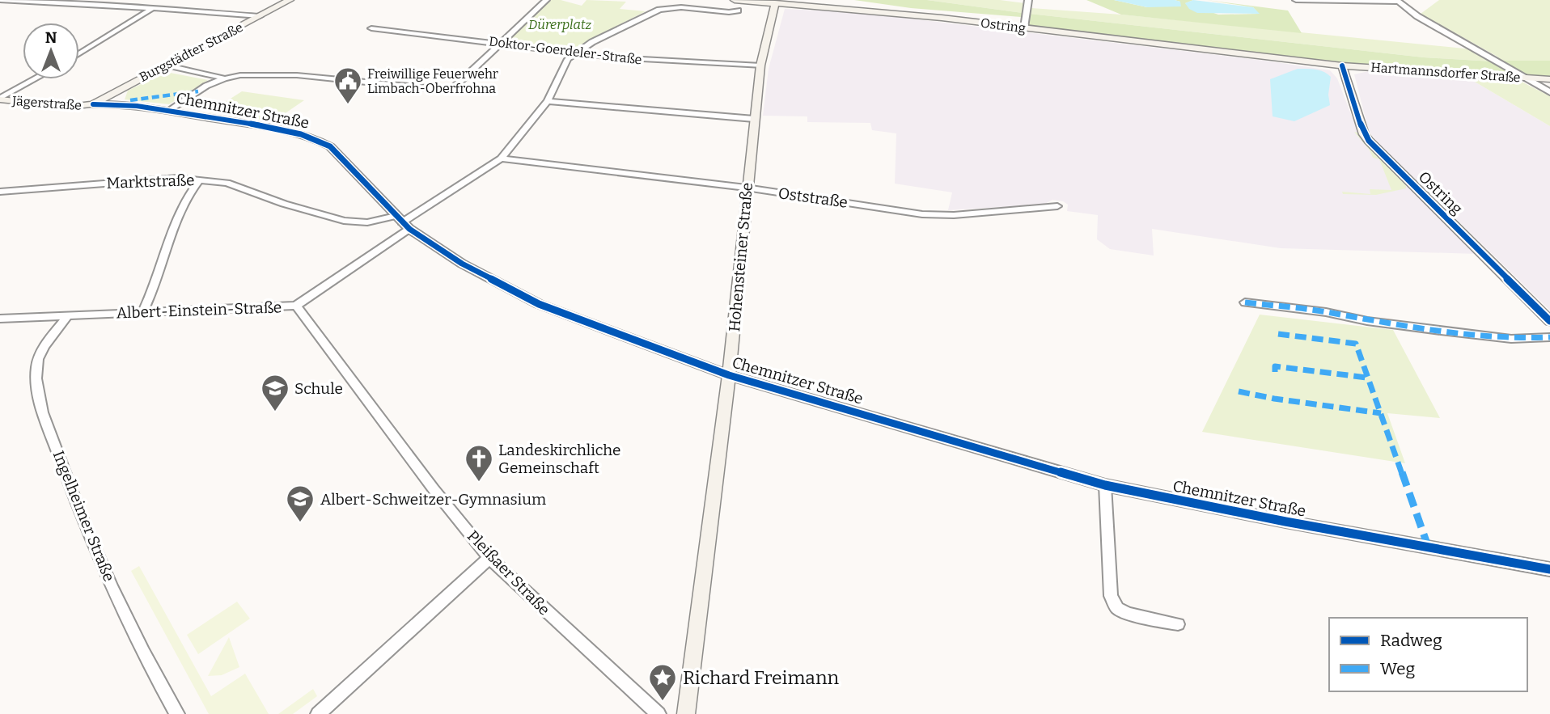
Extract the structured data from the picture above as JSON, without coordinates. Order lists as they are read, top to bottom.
{
  "streets": {
    "main road": [
      "Ostring",
      "Burgstädter Straße",
      "Hartmannsdorfer Straße",
      "Jägerstraße",
      "Hohensteiner Straße"
    ],
    "street": [
      "Doktor-Goerdeler-Straße",
      "Chemnitzer Straße",
      "Marktstraße",
      "Oststraße",
      "Albert-Einstein-Straße",
      "Ingelheimer Straße",
      "Pleißaer Straße"
    ]
  },
  "crossings": [
    ["Ostring", "Hartmannsdorfer Straße"],
    ["Ostring", "Hohensteiner Straße"],
    ["Doktor-Goerdeler-Straße", "Hohensteiner Straße"],
    ["Doktor-Goerdeler-Straße", "Albert-Einstein-Straße"],
    ["Burgstädter Straße", "Jägerstraße"],
    ["Burgstädter Straße", "Chemnitzer Straße"],
    ["Jägerstraße", "Chemnitzer Straße"],
    ["Chemnitzer Straße", "Marktstraße"],
    ["Chemnitzer Straße", "Hohensteiner Straße"],
    ["Chemnitzer Straße", "Albert-Einstein-Straße"],
    ["Marktstraße", "Albert-Einstein-Straße"],
    ["Oststraße", "Hohensteiner Straße"],
    ["Oststraße", "Albert-Einstein-Straße"],
    ["Albert-Einstein-Straße", "Ingelheimer Straße"],
    ["Albert-Einstein-Straße", "Pleißaer Straße"]
  ],
  "parks": ["Dürerplatz"],
  "places": {
    "public building": ["Freiwillige Feuerwehr Limbach-Oberfrohna"],
    "school or university": ["Schule", "Albert-Schweitzer-Gymnasium"],
    "church": ["Landeskirchliche Gemeinschaft"],
    "place": ["Richard Freimann"]
  },
  "legend": ["Radweg", "Weg"],
  "north": "top"
}
